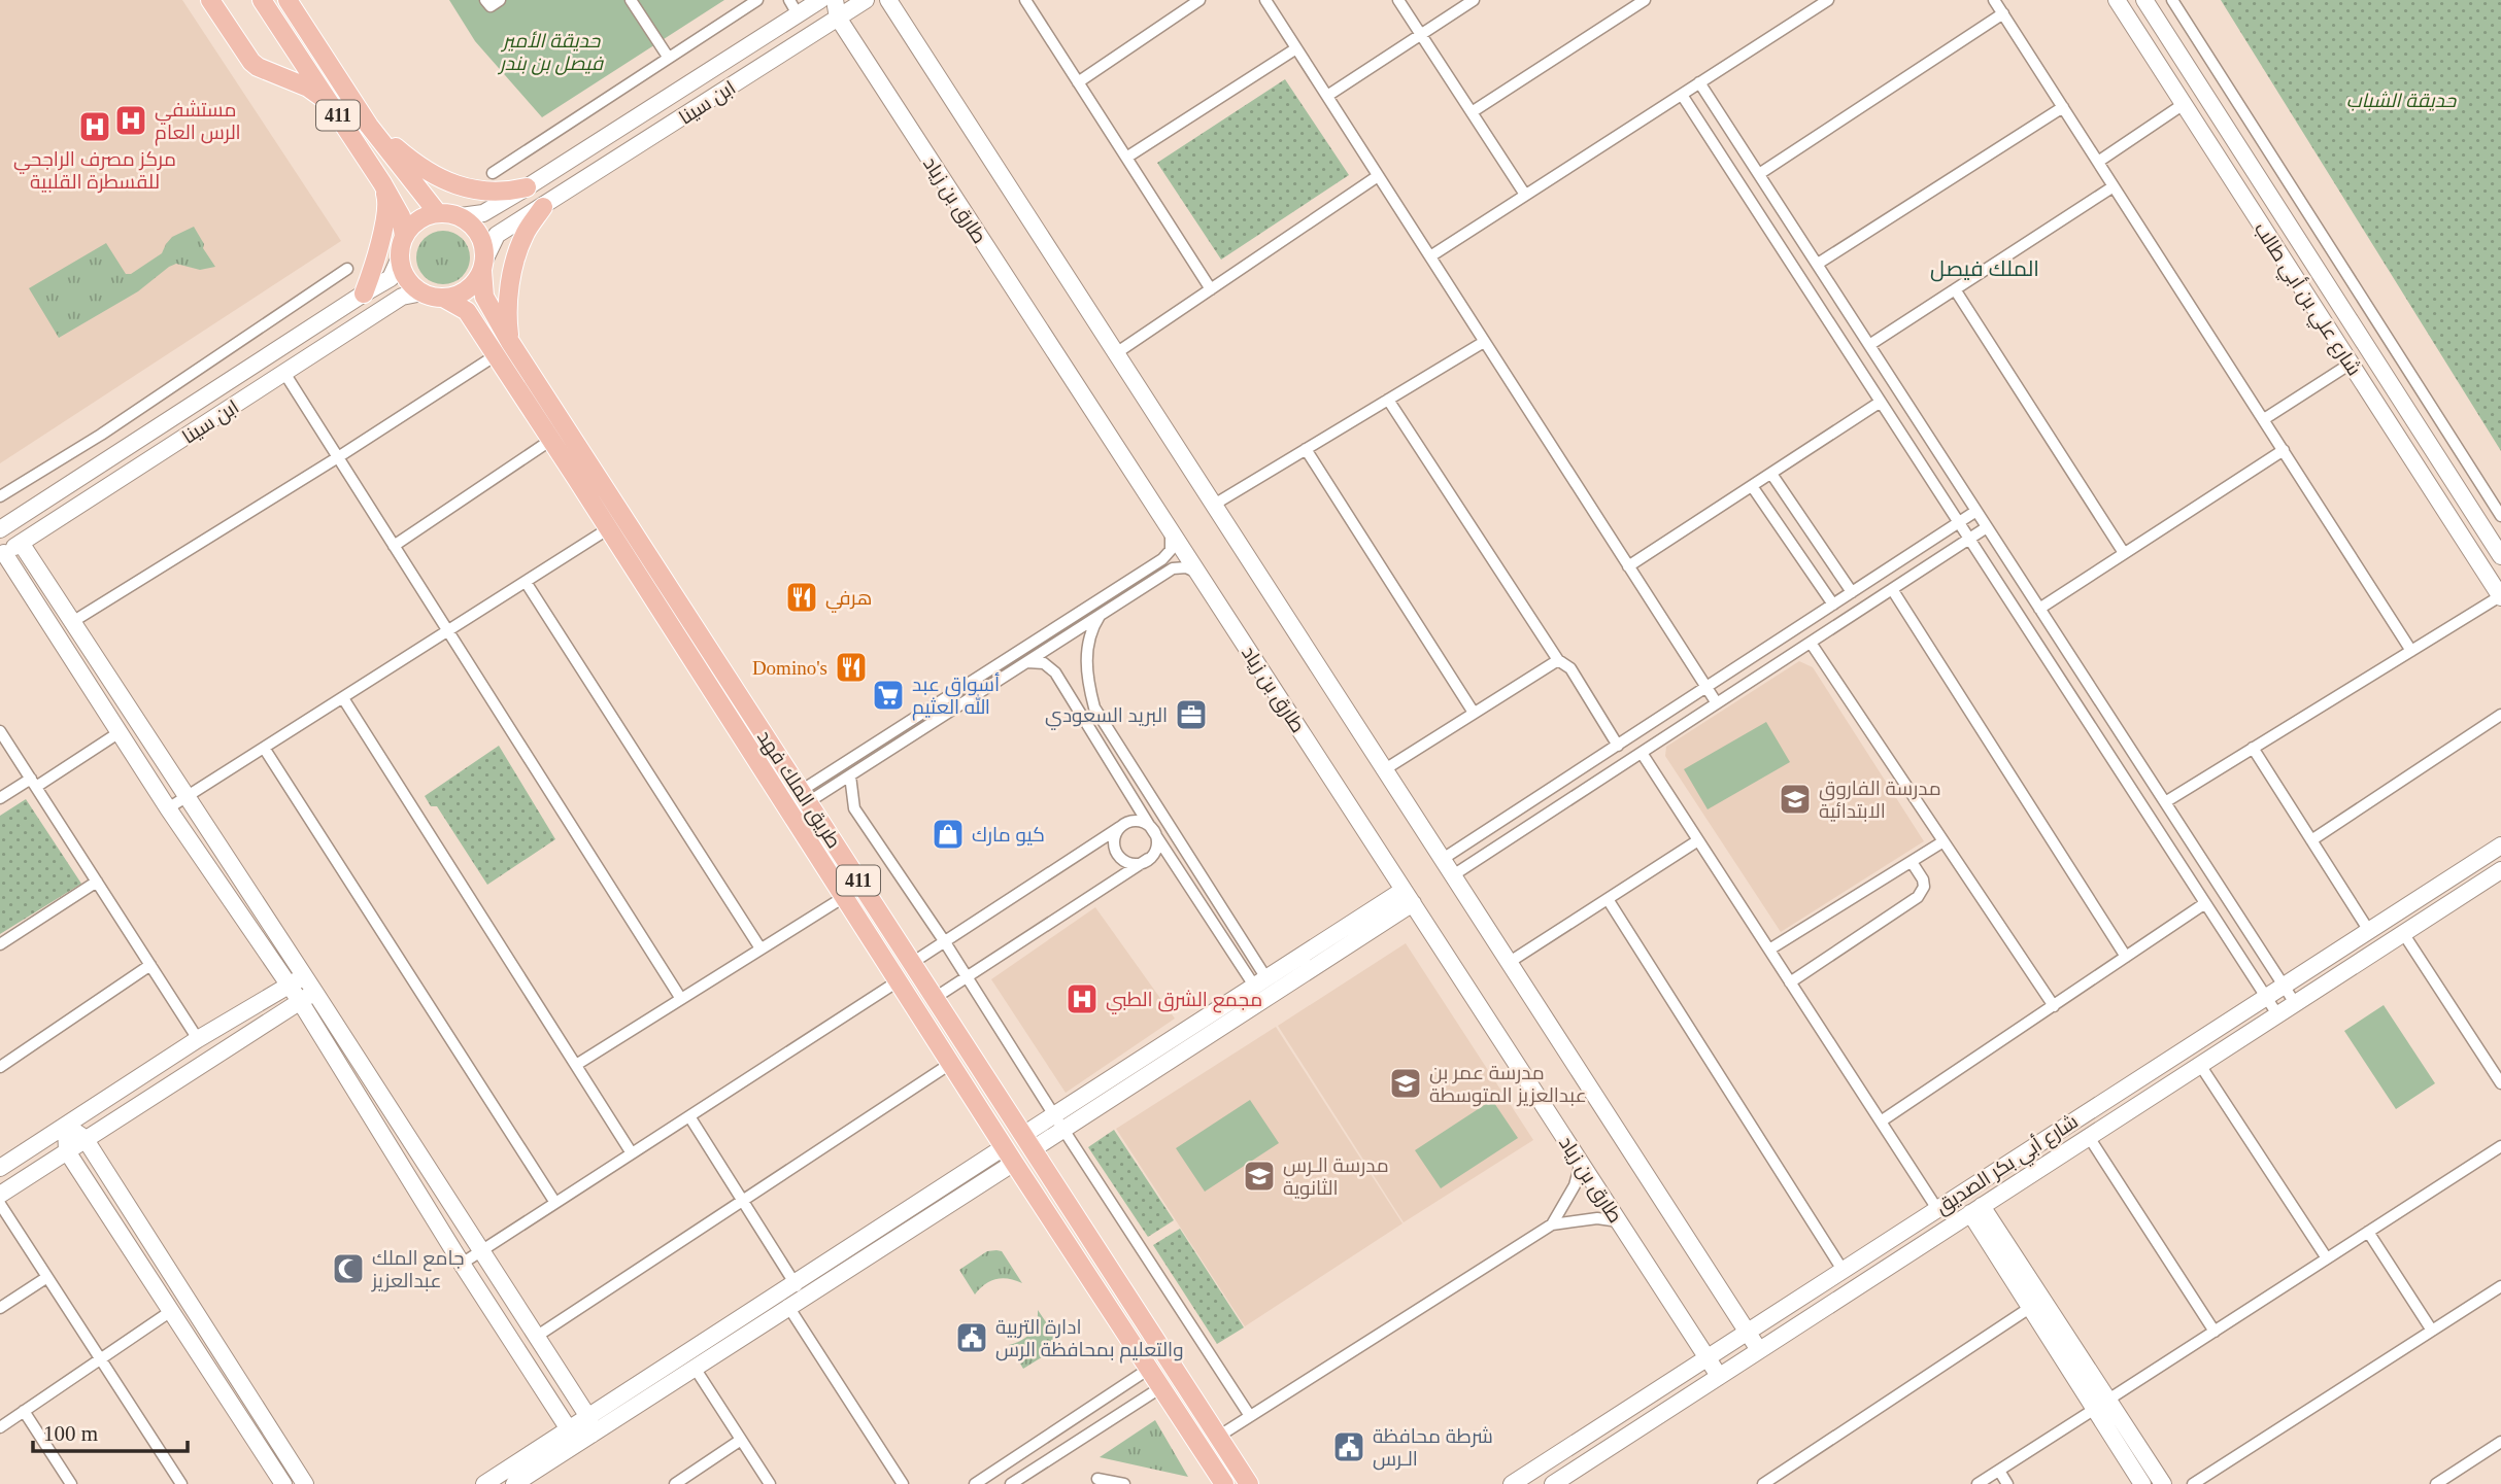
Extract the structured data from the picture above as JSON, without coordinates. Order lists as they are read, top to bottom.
{
  "streets": {
    "main road": ["411", "طريق الملك فهد"],
    "street": [
      "ابن سينا",
      "طارق بن زياد",
      "شارع علي بن أبي طالب",
      "شارع أبي بكر الصديق"
    ]
  },
  "crossings": [
    ["ابن سينا", "411"],
    ["ابن سينا", "طارق بن زياد"],
    ["ابن سينا", "طريق الملك فهد"],
    ["411", "طريق الملك فهد"],
    ["طارق بن زياد", "شارع أبي بكر الصديق"]
  ],
  "districts": ["الملك فيصل"],
  "parks": ["حديقة الأمير فيصل بن بندر", "حديقة الشباب"],
  "places": {
    "hospital": ["مستشفي الرس العام", "مركز مصرف الراجحي للقسطرة القلبية", "مجمع الشرق الطبي"],
    "restaurant": ["هرفي", "Domino's"],
    "supermarket": ["أسواق عبد الله العثيم"],
    "office": ["البريد السعودي"],
    "school or university": ["مدرسة الفاروق الابتدائية", "مدرسة عمر بن عبدالعزيز المتوسطة", "مدرسة الـرس الثانوية"],
    "shop": ["كيو مارك"],
    "mosque": ["جامع الملك عبدالعزيز"],
    "public building": ["ادارة التربية والتعليم بمحافظة الرس", "شرطة محافظة الـرس"]
  },
  "scale_bar": "100 m"
}
